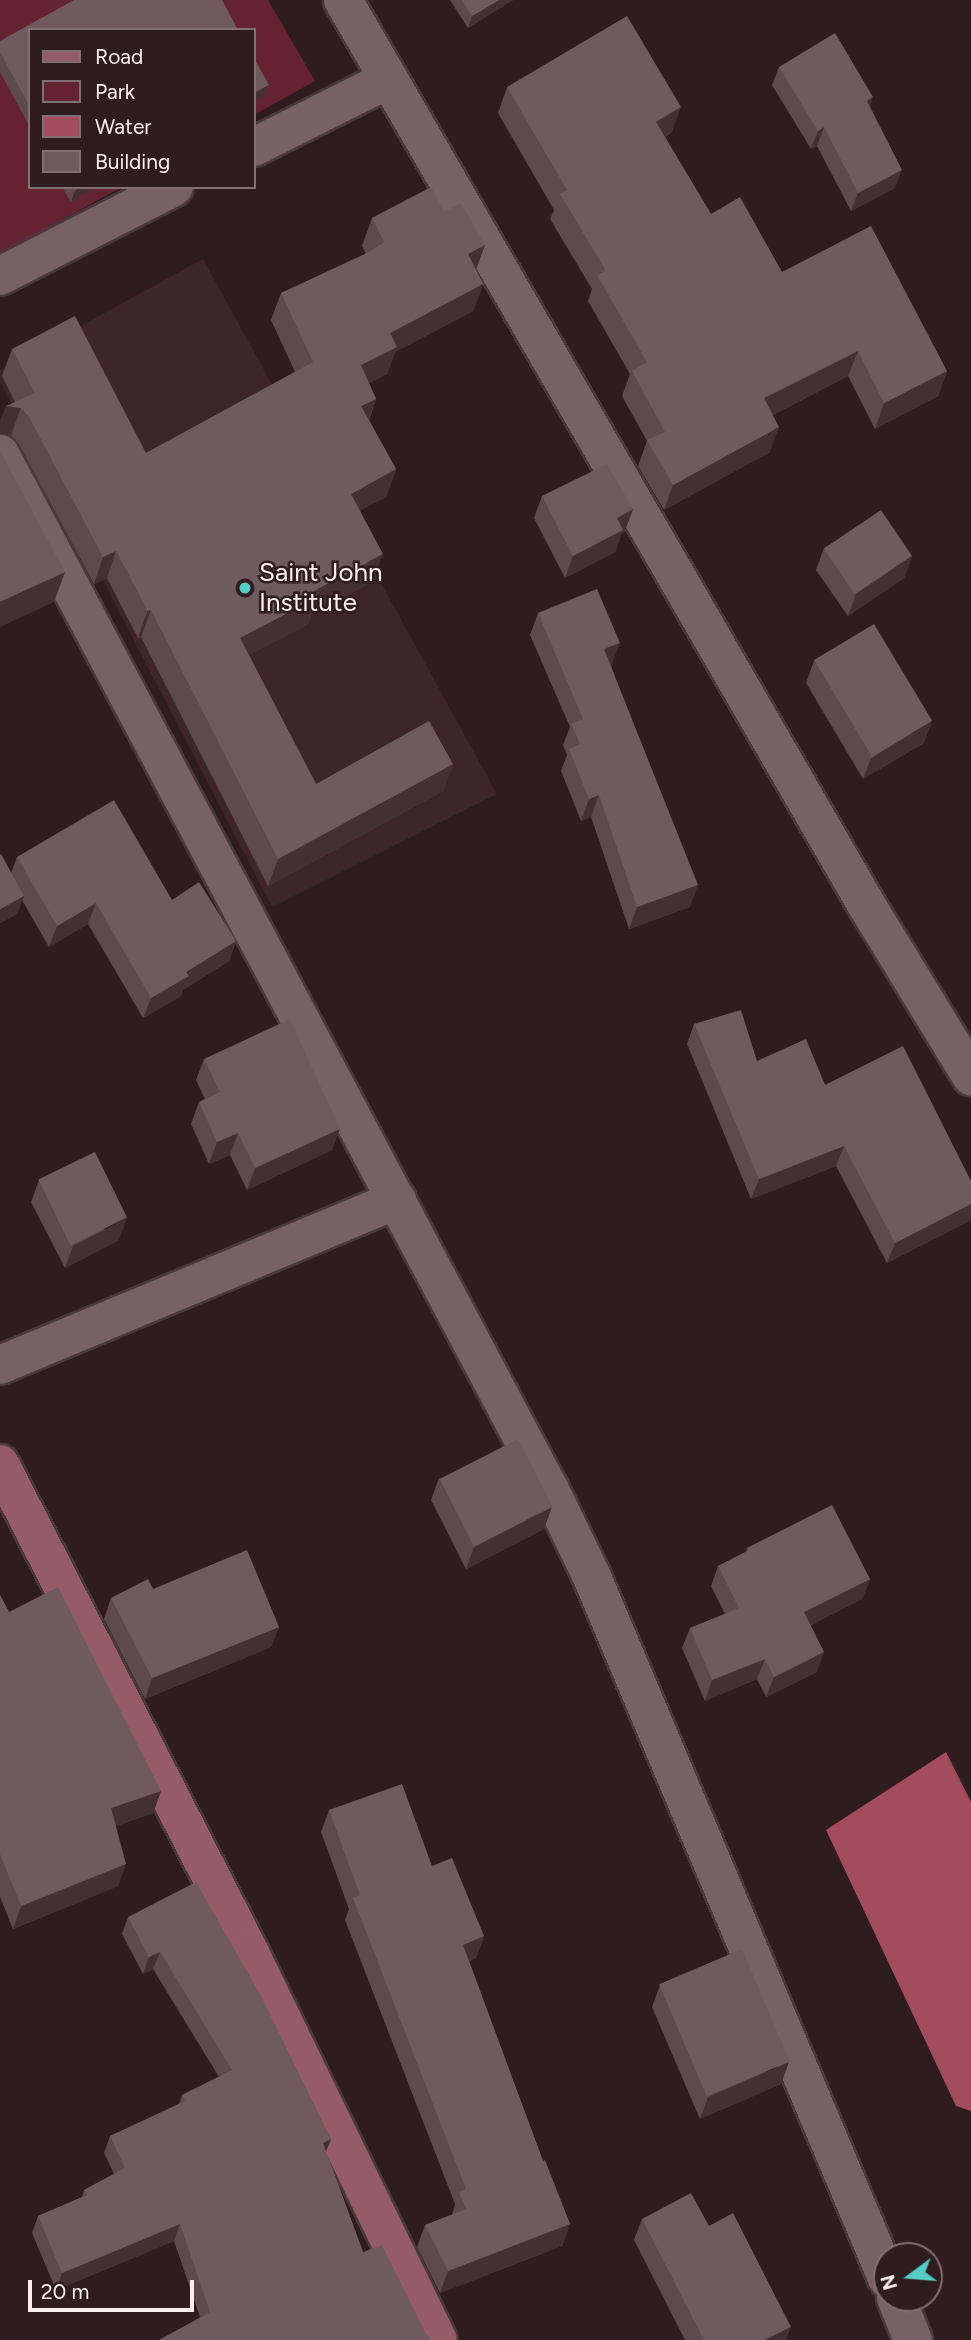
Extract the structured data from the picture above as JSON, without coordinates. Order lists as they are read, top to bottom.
{
  "places": ["Saint John Institute"],
  "legend": [
    "Road",
    "Park",
    "Water",
    "Building"
  ],
  "scale_bar": "20 m",
  "north": "left"
}
